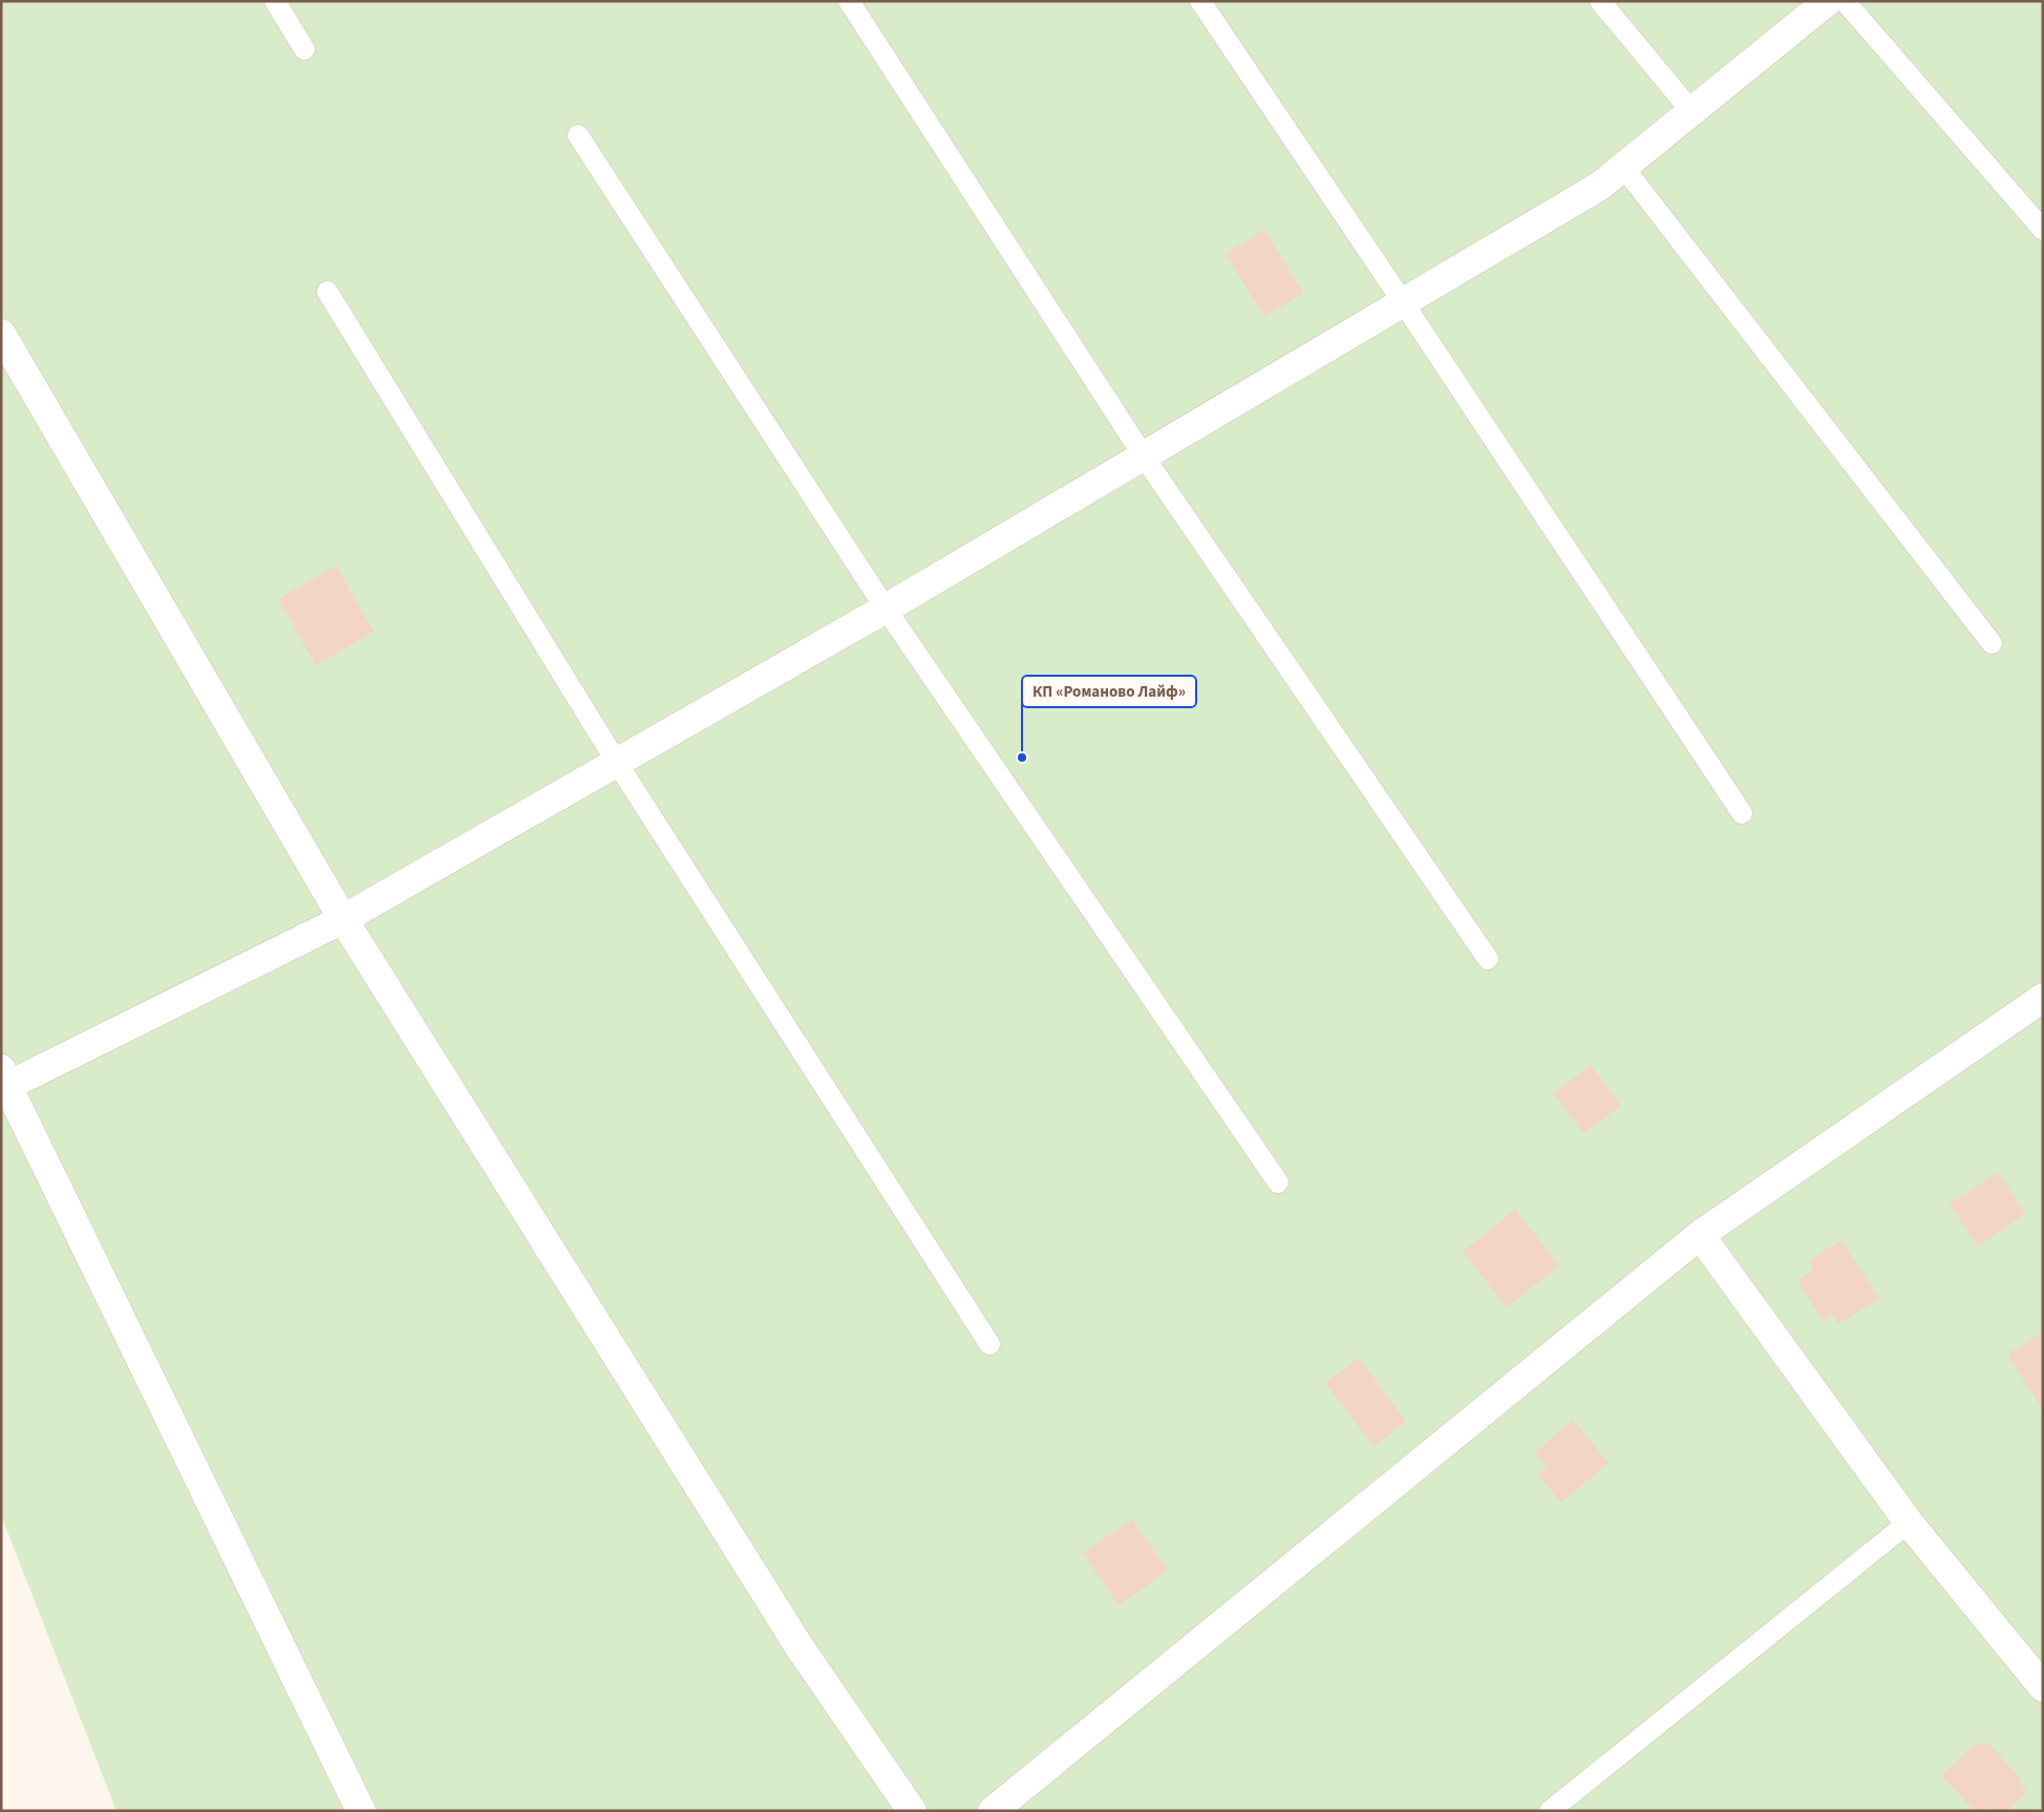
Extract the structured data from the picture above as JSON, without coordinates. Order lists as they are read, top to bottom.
{
  "places": ["КП «Романово Лайф»"]
}
